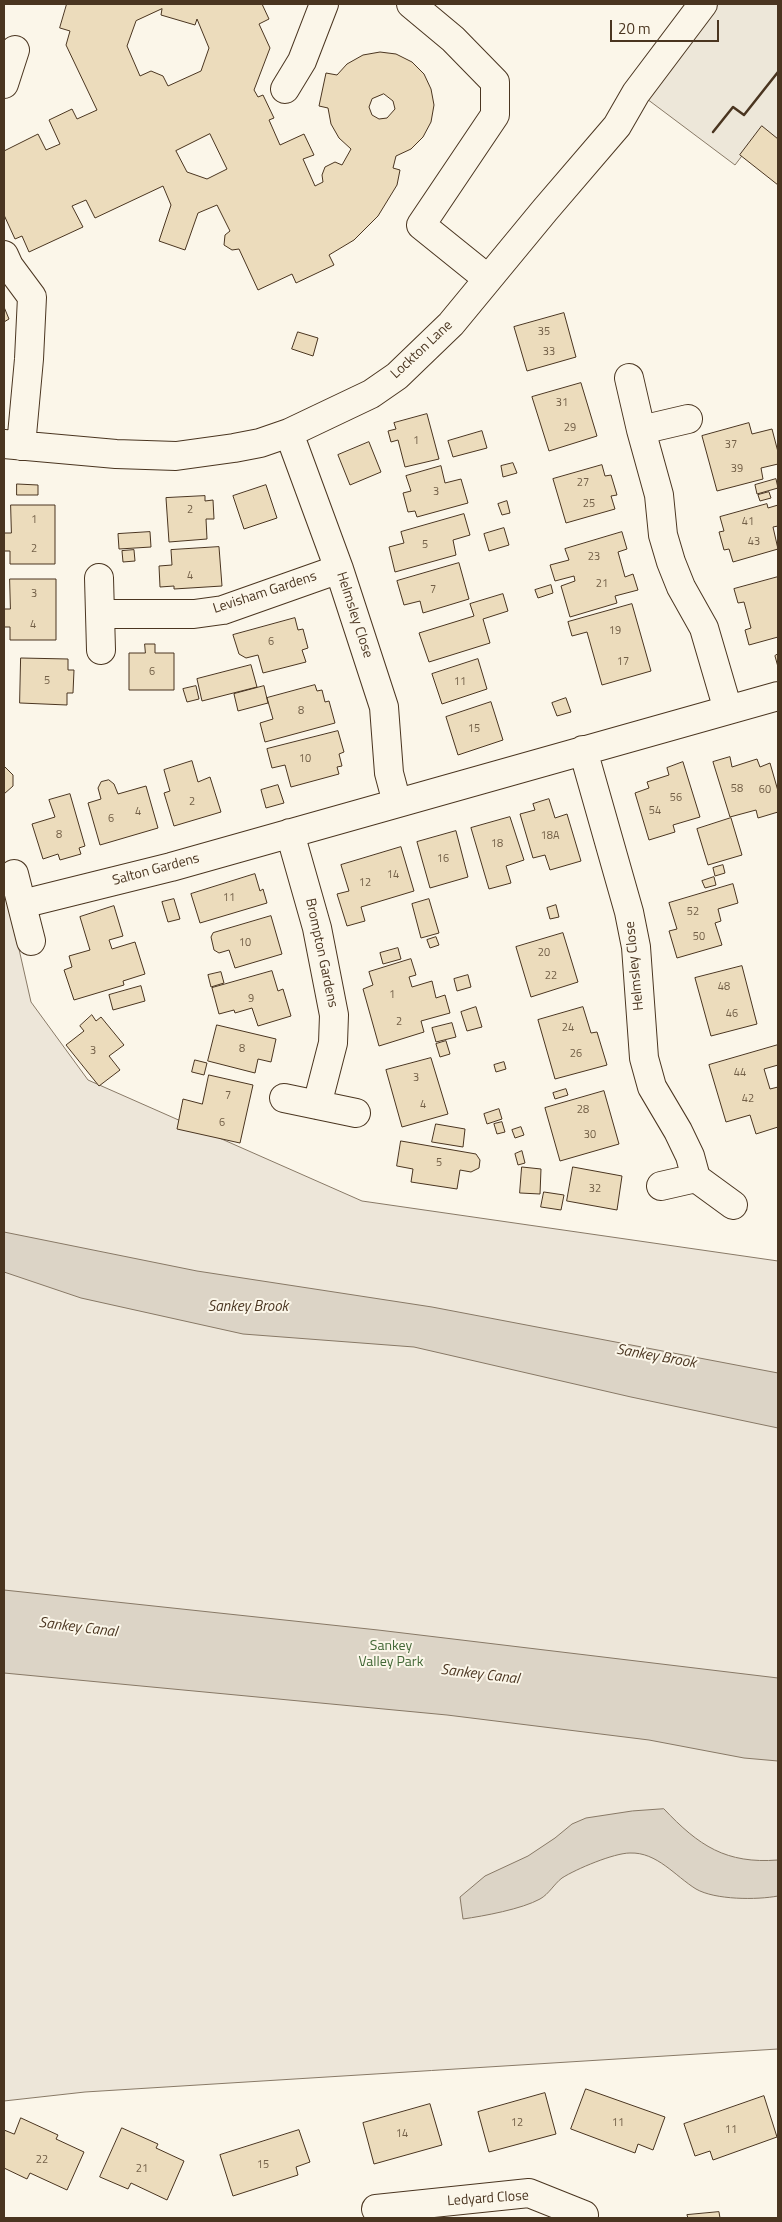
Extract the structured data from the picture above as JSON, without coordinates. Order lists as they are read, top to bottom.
{
  "streets": {
    "street": [
      "Lockton Lane",
      "Levisham Gardens",
      "Helmsley Close",
      "Salton Gardens",
      "Brompton Gardens",
      "Ledyard Close"
    ]
  },
  "crossings": [
    ["Lockton Lane", "Helmsley Close"],
    ["Levisham Gardens", "Helmsley Close"],
    ["Salton Gardens", "Brompton Gardens"]
  ],
  "water": ["Sankey Brook", "Sankey Canal"],
  "parks": ["Sankey Valley Park"],
  "house_numbers": [
    "35",
    "33",
    "31",
    "29",
    "1",
    "37",
    "39",
    "27",
    "3",
    "25",
    "2",
    "1",
    "41",
    "43",
    "5",
    "2",
    "23",
    "4",
    "21",
    "7",
    "3",
    "4",
    "19",
    "6",
    "17",
    "6",
    "5",
    "11",
    "8",
    "15",
    "10",
    "58",
    "60",
    "56",
    "2",
    "54",
    "4",
    "6",
    "8",
    "18A",
    "18",
    "16",
    "14",
    "12",
    "11",
    "52",
    "50",
    "10",
    "20",
    "22",
    "48",
    "1",
    "9",
    "46",
    "2",
    "24",
    "8",
    "3",
    "26",
    "44",
    "3",
    "7",
    "42",
    "4",
    "28",
    "6",
    "30",
    "5",
    "32",
    "12",
    "11",
    "11",
    "14",
    "22",
    "15",
    "21"
  ],
  "scale_bar": "20 m"
}
